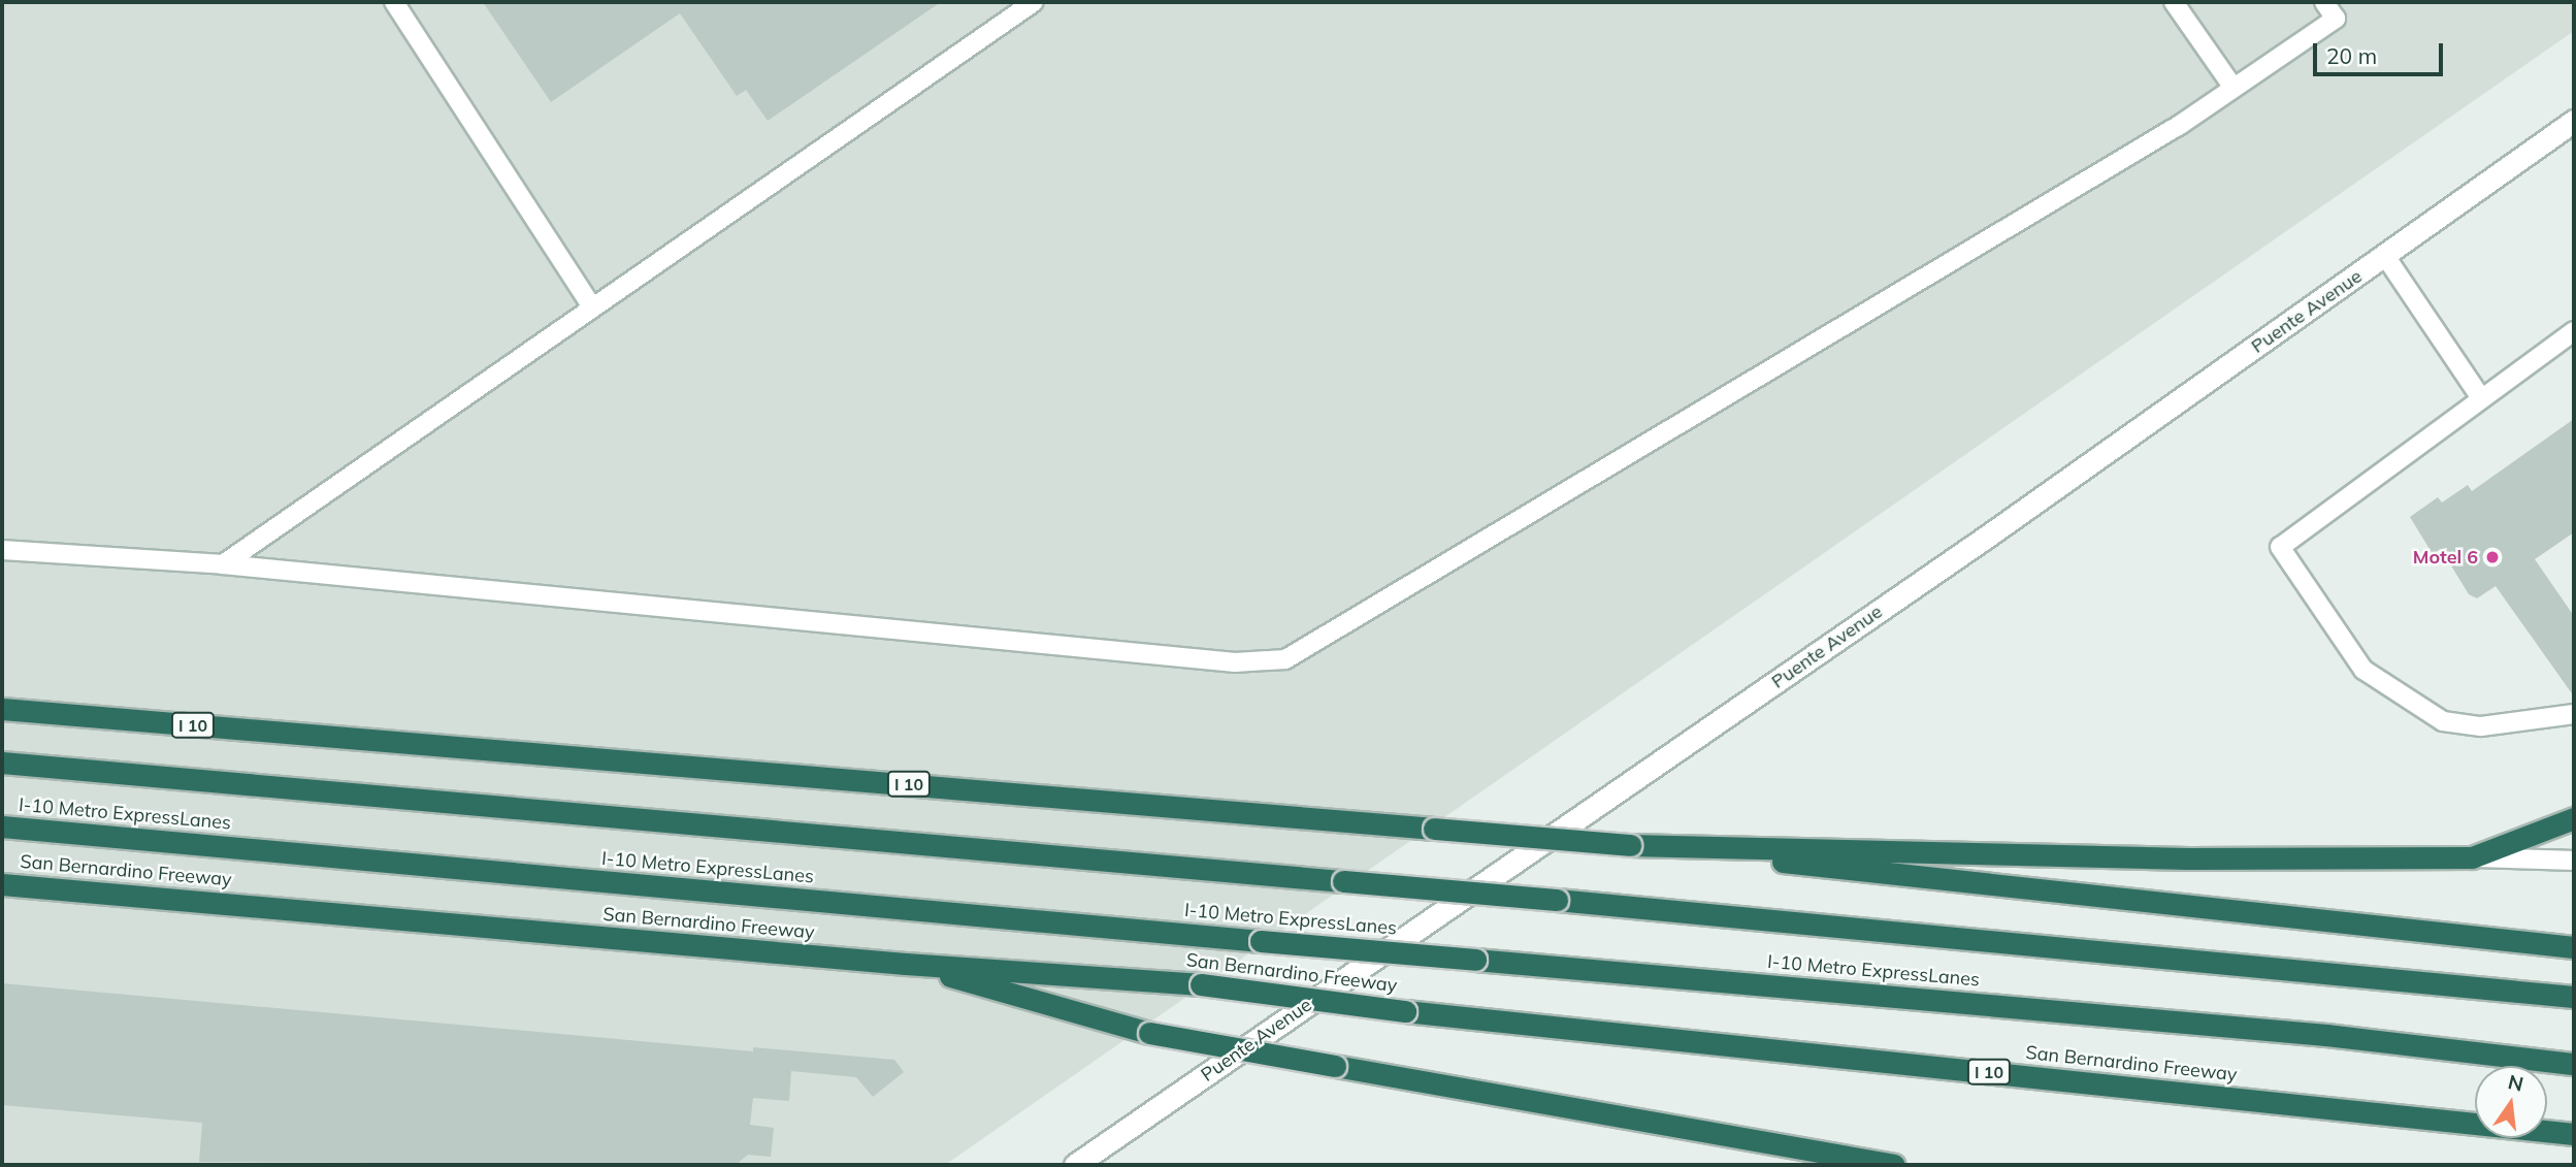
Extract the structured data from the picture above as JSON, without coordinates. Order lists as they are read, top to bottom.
{
  "streets": {
    "highway": ["I 10", "I-10 Metro ExpressLanes", "San Bernardino Freeway"],
    "main road": ["Puente Avenue"]
  },
  "places": ["Motel 6"],
  "scale_bar": "20 m",
  "north": "top"
}
